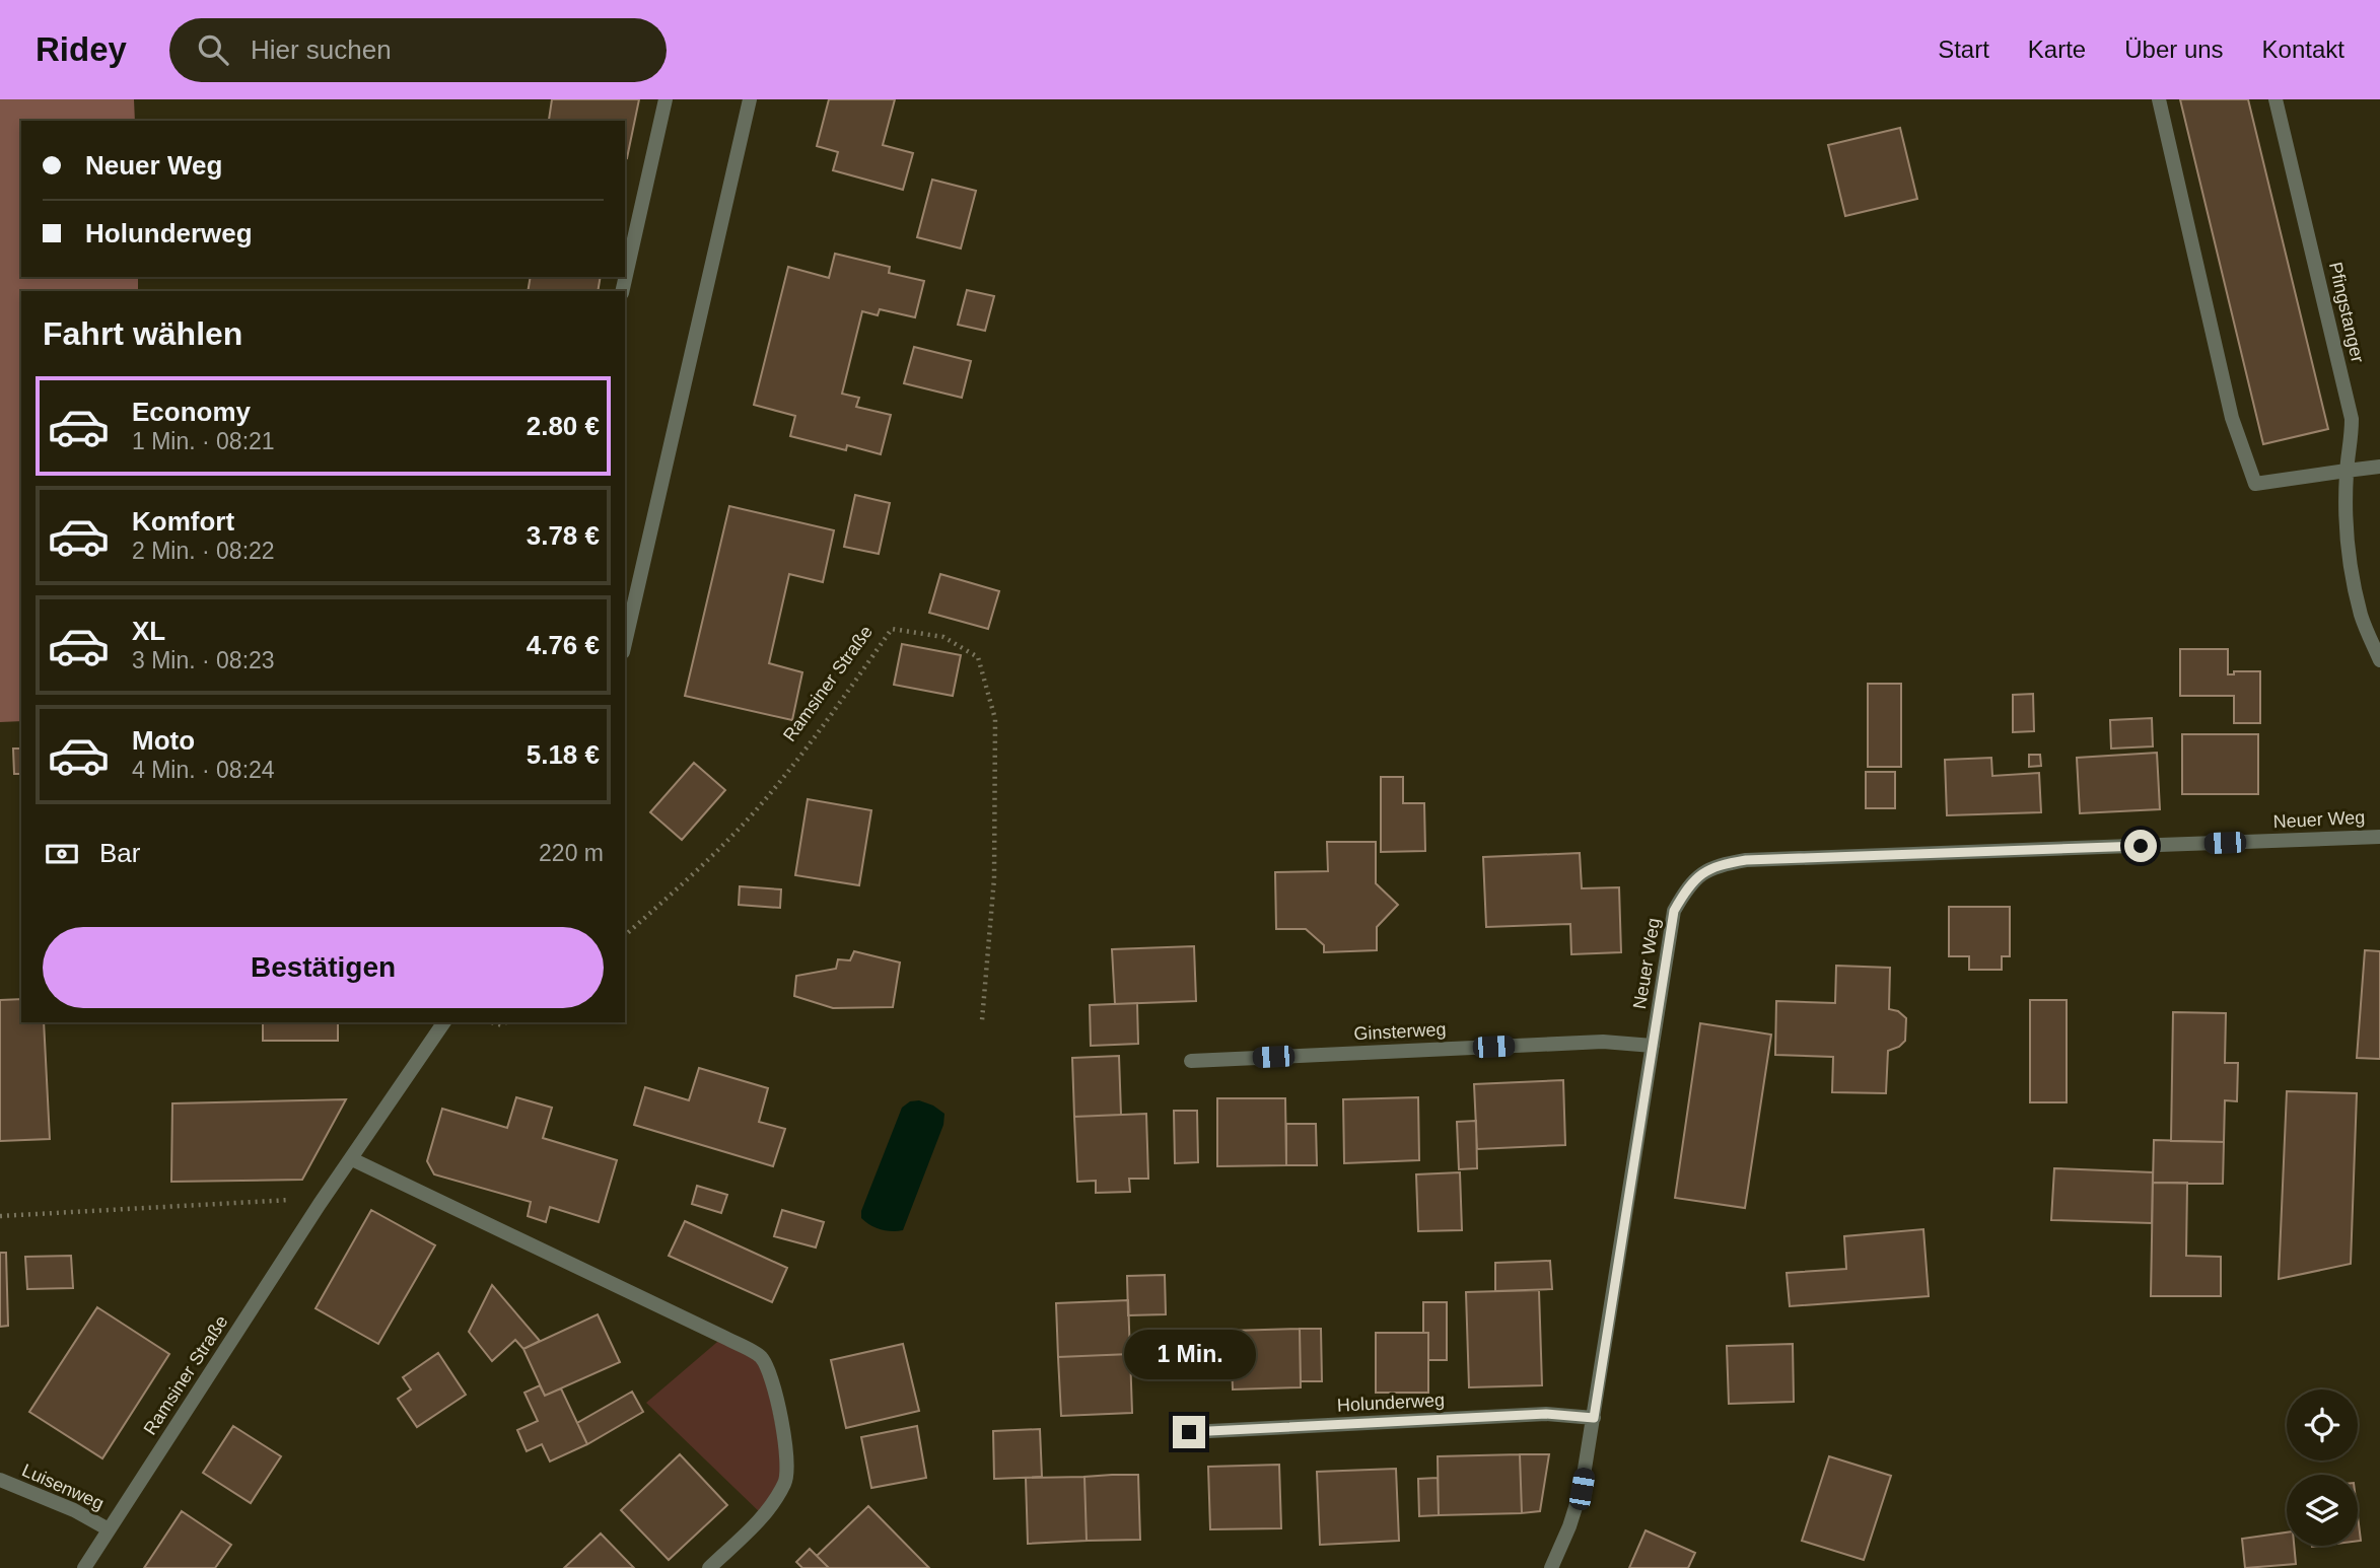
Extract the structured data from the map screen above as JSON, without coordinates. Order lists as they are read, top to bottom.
{
  "streets": {
    "street": [
      "Pfingstanger",
      "Ramsiner Straße",
      "Neuer Weg",
      "Ginsterweg",
      "Holunderweg",
      "Luisenweg"
    ]
  },
  "crossings": [
    ["Ramsiner Straße", "Luisenweg"],
    ["Neuer Weg", "Ginsterweg"],
    ["Neuer Weg", "Holunderweg"]
  ],
  "page": {
    "header": "Ridey",
    "search": "Hier suchen",
    "nav": [
      "Start",
      "Karte",
      "Über uns",
      "Kontakt"
    ],
    "banner": ["Neuer Weg", "Holunderweg"],
    "heading": "Fahrt wählen",
    "list": [
      {
        "name": "Economy",
        "note": "1 Min. · 08:21",
        "value": "2.80 €"
      },
      {
        "name": "Komfort",
        "note": "2 Min. · 08:22",
        "value": "3.78 €"
      },
      {
        "name": "XL",
        "note": "3 Min. · 08:23",
        "value": "4.76 €"
      },
      {
        "name": "Moto",
        "note": "4 Min. · 08:24",
        "value": "5.18 €"
      }
    ],
    "pay": ["Bar", "220 m"],
    "buttons": "Bestätigen",
    "bubble": "1 Min."
  }
}
